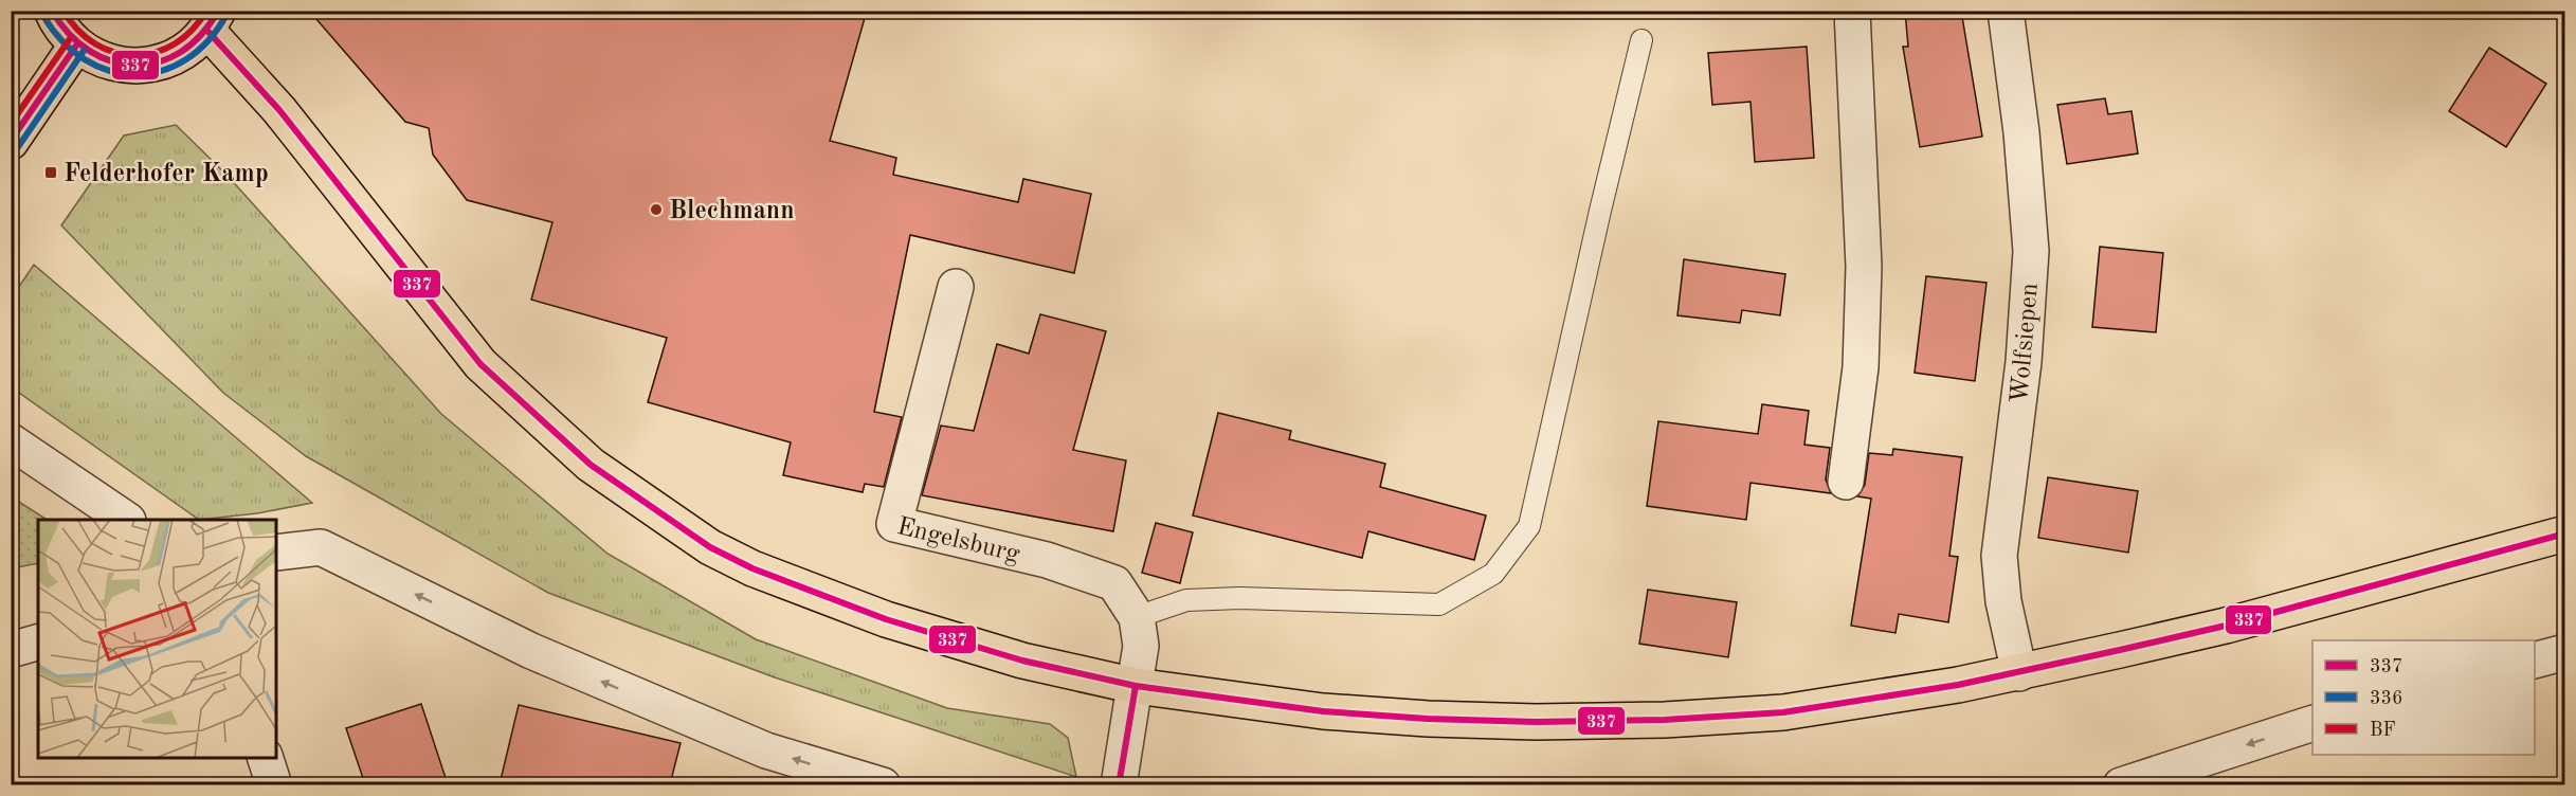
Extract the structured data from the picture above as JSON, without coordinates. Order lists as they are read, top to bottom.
{
  "streets": {
    "street": ["Wolfsiepen", "Engelsburg"]
  },
  "places": {
    "transit": ["Felderhofer Kamp"],
    "other": ["Blechmann"]
  },
  "lines": ["transit line 337", "transit line BF", "transit line 336"],
  "legend": ["337", "336", "BF"]
}
